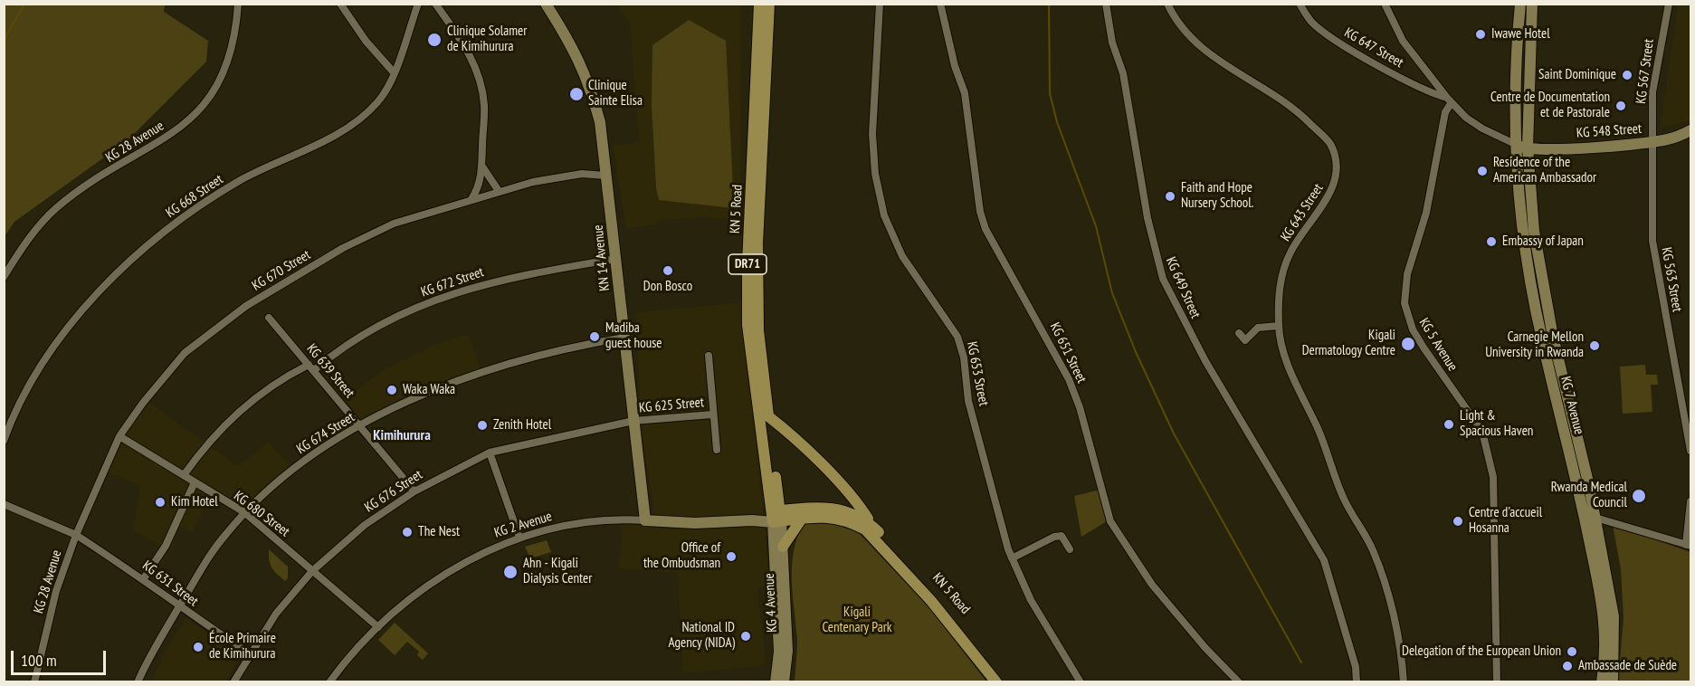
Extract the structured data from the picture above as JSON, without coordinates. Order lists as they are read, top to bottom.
{
  "streets": {
    "main road": [
      "KG 548 Street",
      "KN 5 Road",
      "KN 14 Avenue",
      "DR71",
      "KG 7 Avenue",
      "KG 2 Avenue",
      "KG 4 Avenue"
    ],
    "street": [
      "KG 647 Street",
      "KG 567 Street",
      "KG 28 Avenue",
      "KG 668 Street",
      "KG 643 Street",
      "KG 670 Street",
      "KG 563 Street",
      "KG 672 Street",
      "KG 649 Street",
      "KG 5 Avenue",
      "KG 651 Street",
      "KG 639 Street",
      "KG 653 Street",
      "KG 625 Street",
      "KG 674 Street",
      "KG 676 Street",
      "KG 680 Street",
      "KG 631 Street"
    ]
  },
  "crossings": [
    ["KG 647 Street", "KG 5 Avenue"],
    ["KG 567 Street", "KG 548 Street"],
    ["KG 567 Street", "KG 563 Street"],
    ["KG 548 Street", "KG 563 Street"],
    ["KG 548 Street", "KG 7 Avenue"],
    ["KG 28 Avenue", "KG 670 Street"],
    ["KG 28 Avenue", "KG 631 Street"],
    ["KN 5 Road", "KG 2 Avenue"],
    ["KN 5 Road", "KG 4 Avenue"],
    ["KN 14 Avenue", "KG 670 Street"],
    ["KN 14 Avenue", "KG 672 Street"],
    ["KN 14 Avenue", "KG 625 Street"],
    ["KN 14 Avenue", "KG 674 Street"],
    ["KN 14 Avenue", "KG 676 Street"],
    ["KN 14 Avenue", "KG 2 Avenue"],
    ["KG 670 Street", "KG 680 Street"],
    ["KG 670 Street", "KG 631 Street"],
    ["KG 672 Street", "KG 639 Street"],
    ["KG 672 Street", "KG 680 Street"],
    ["KG 639 Street", "KG 674 Street"],
    ["KG 639 Street", "KG 676 Street"],
    ["KG 625 Street", "KG 676 Street"],
    ["KG 674 Street", "KG 680 Street"],
    ["KG 674 Street", "KG 631 Street"],
    ["KG 676 Street", "KG 680 Street"],
    ["KG 676 Street", "KG 631 Street"],
    ["KG 680 Street", "KG 2 Avenue"],
    ["KG 2 Avenue", "KG 4 Avenue"]
  ],
  "districts": ["Kimihurura"],
  "parks": ["Kigali Centenary Park"],
  "places": [
    "Iwawe Hotel",
    "Clinique Solamer de Kimihurura",
    "Saint Dominique",
    "Clinique Sainte Elisa",
    "Centre de Documentation et de Pastorale",
    "Residence of the American Ambassador",
    "Faith and Hope Nursery School.",
    "Embassy of Japan",
    "Don Bosco",
    "Madiba guest house",
    "Kigali Dermatology Centre",
    "Carnegie Mellon University in Rwanda",
    "Waka Waka",
    "Light & Spacious Haven",
    "Zenith Hotel",
    "Rwanda Medical Council",
    "Kim Hotel",
    "Centre d'accueil Hosanna",
    "The Nest",
    "Office of the Ombudsman",
    "Ahn - Kigali Dialysis Center",
    "National ID Agency (NIDA)",
    "École Primaire de Kimihurura",
    "Delegation of the European Union",
    "Ambassade de Suède"
  ],
  "scale_bar": "100 m"
}
